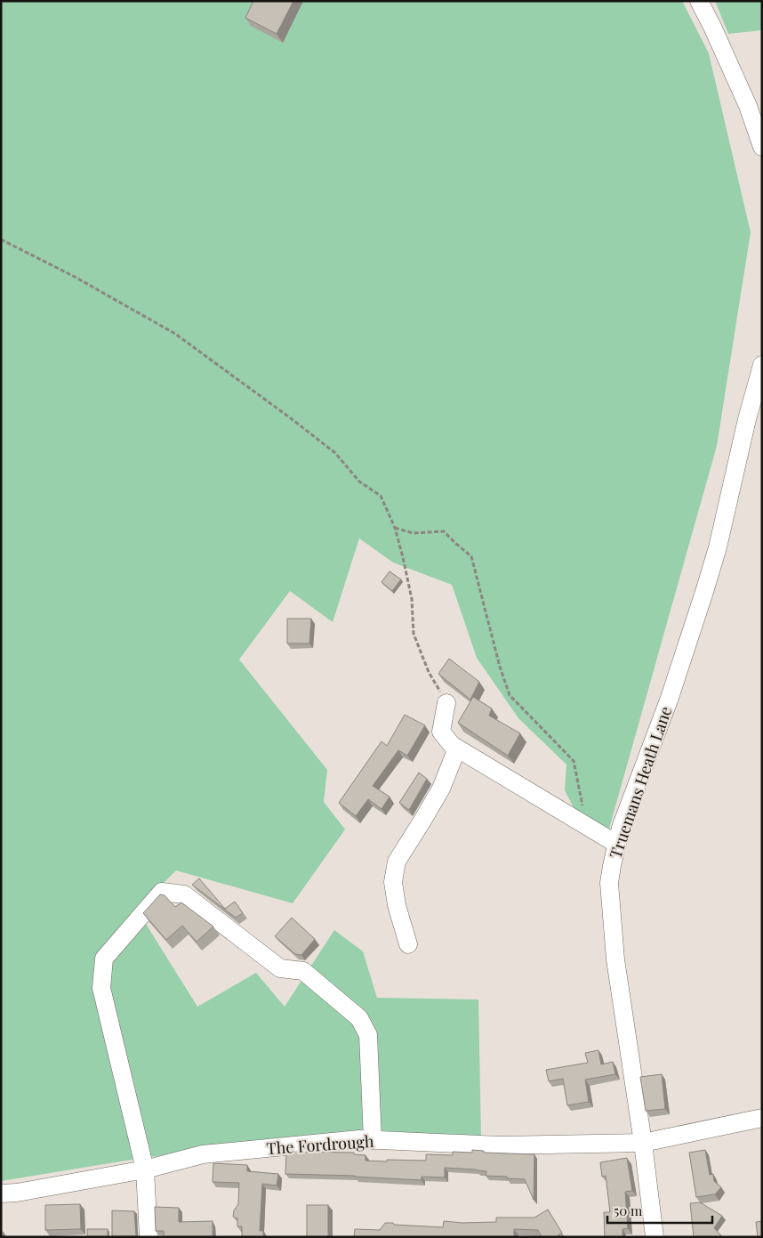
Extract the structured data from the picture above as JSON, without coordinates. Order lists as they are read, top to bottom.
{
  "streets": {
    "street": ["Truemans Heath Lane", "The Fordrough"]
  },
  "crossings": [
    ["Truemans Heath Lane", "The Fordrough"]
  ],
  "scale_bar": "50 m"
}
